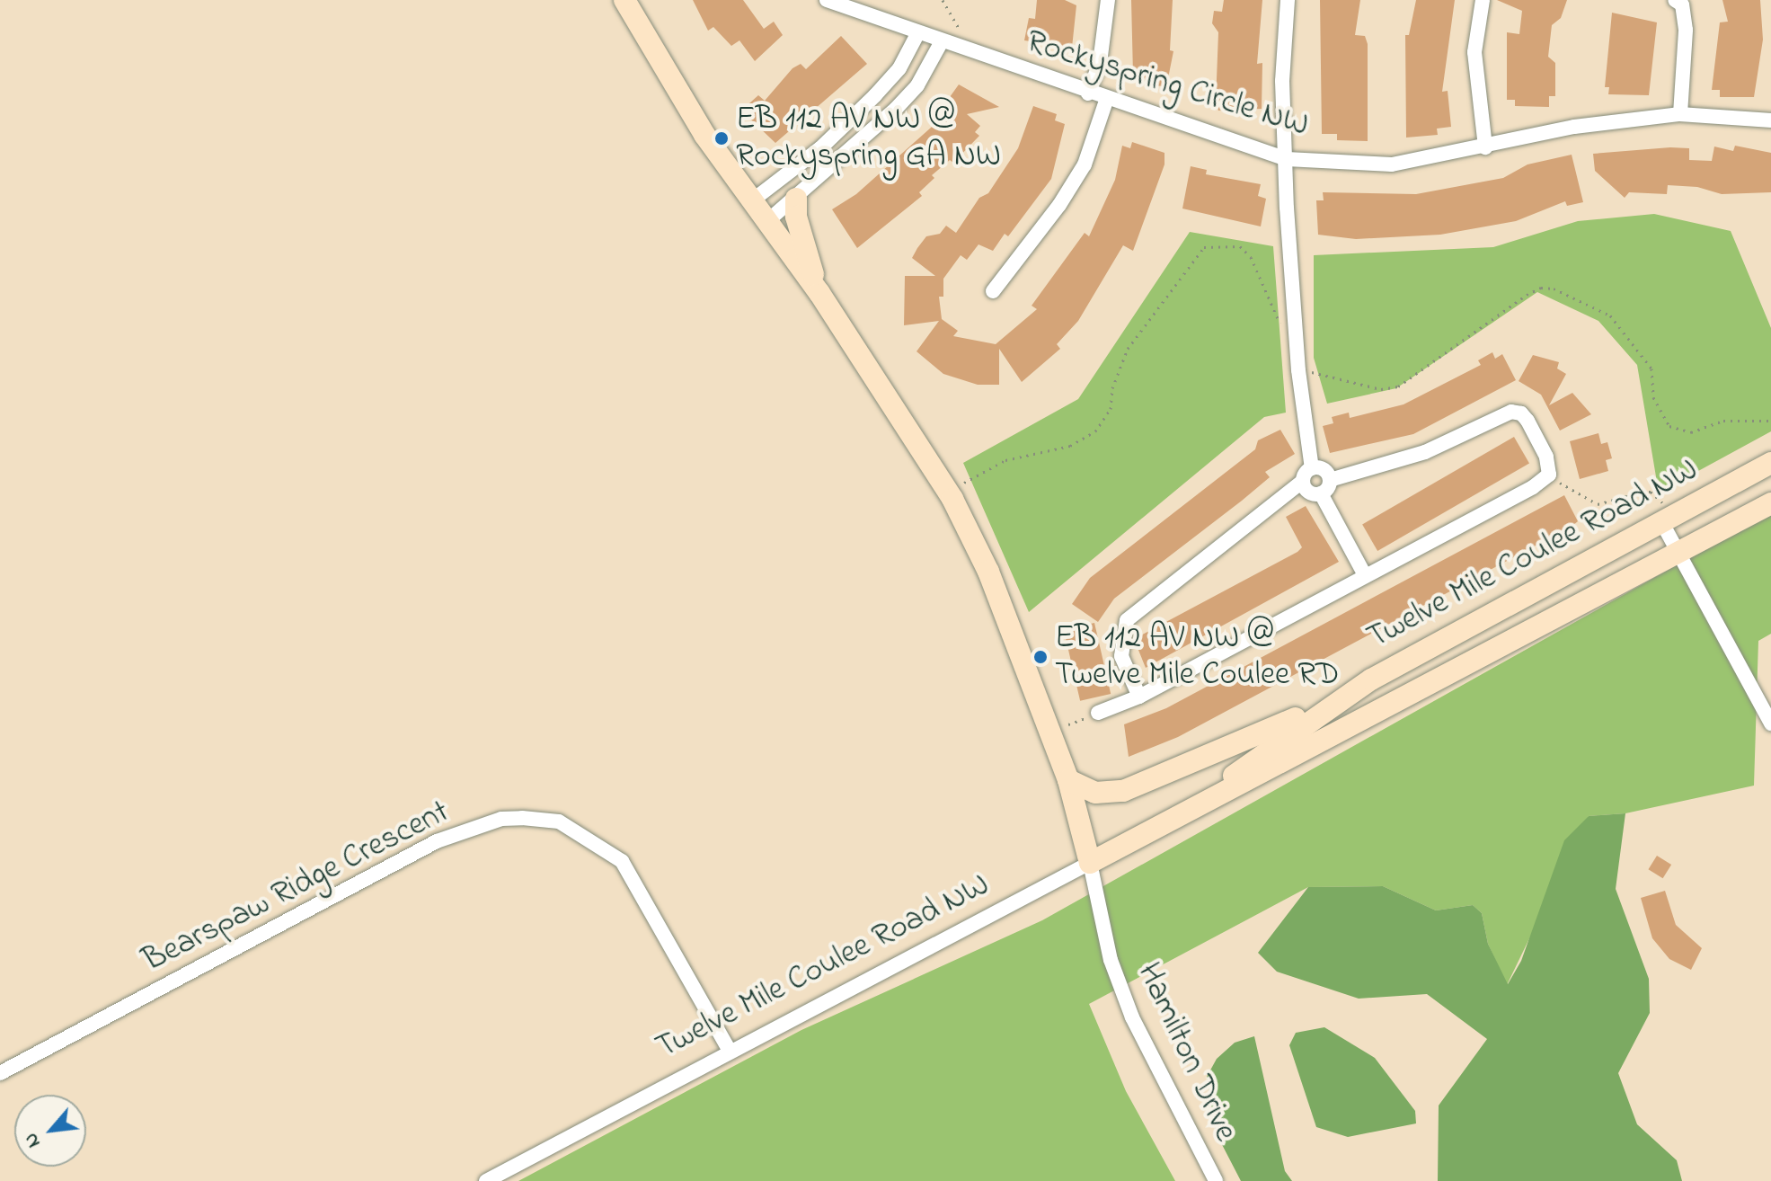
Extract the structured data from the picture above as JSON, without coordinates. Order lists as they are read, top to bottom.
{
  "streets": {
    "main road": ["Twelve Mile Coulee Road NW"],
    "street": ["Rockyspring Circle NW", "Bearspaw Ridge Crescent", "Hamilton Drive"]
  },
  "crossings": [
    ["Twelve Mile Coulee Road NW", "Bearspaw Ridge Crescent"],
    ["Twelve Mile Coulee Road NW", "Hamilton Drive"]
  ],
  "places": ["EB 112 AV NW @ Rockyspring GA NW", "EB 112 AV NW @ Twelve Mile Coulee RD"],
  "north": "bottom left"
}
